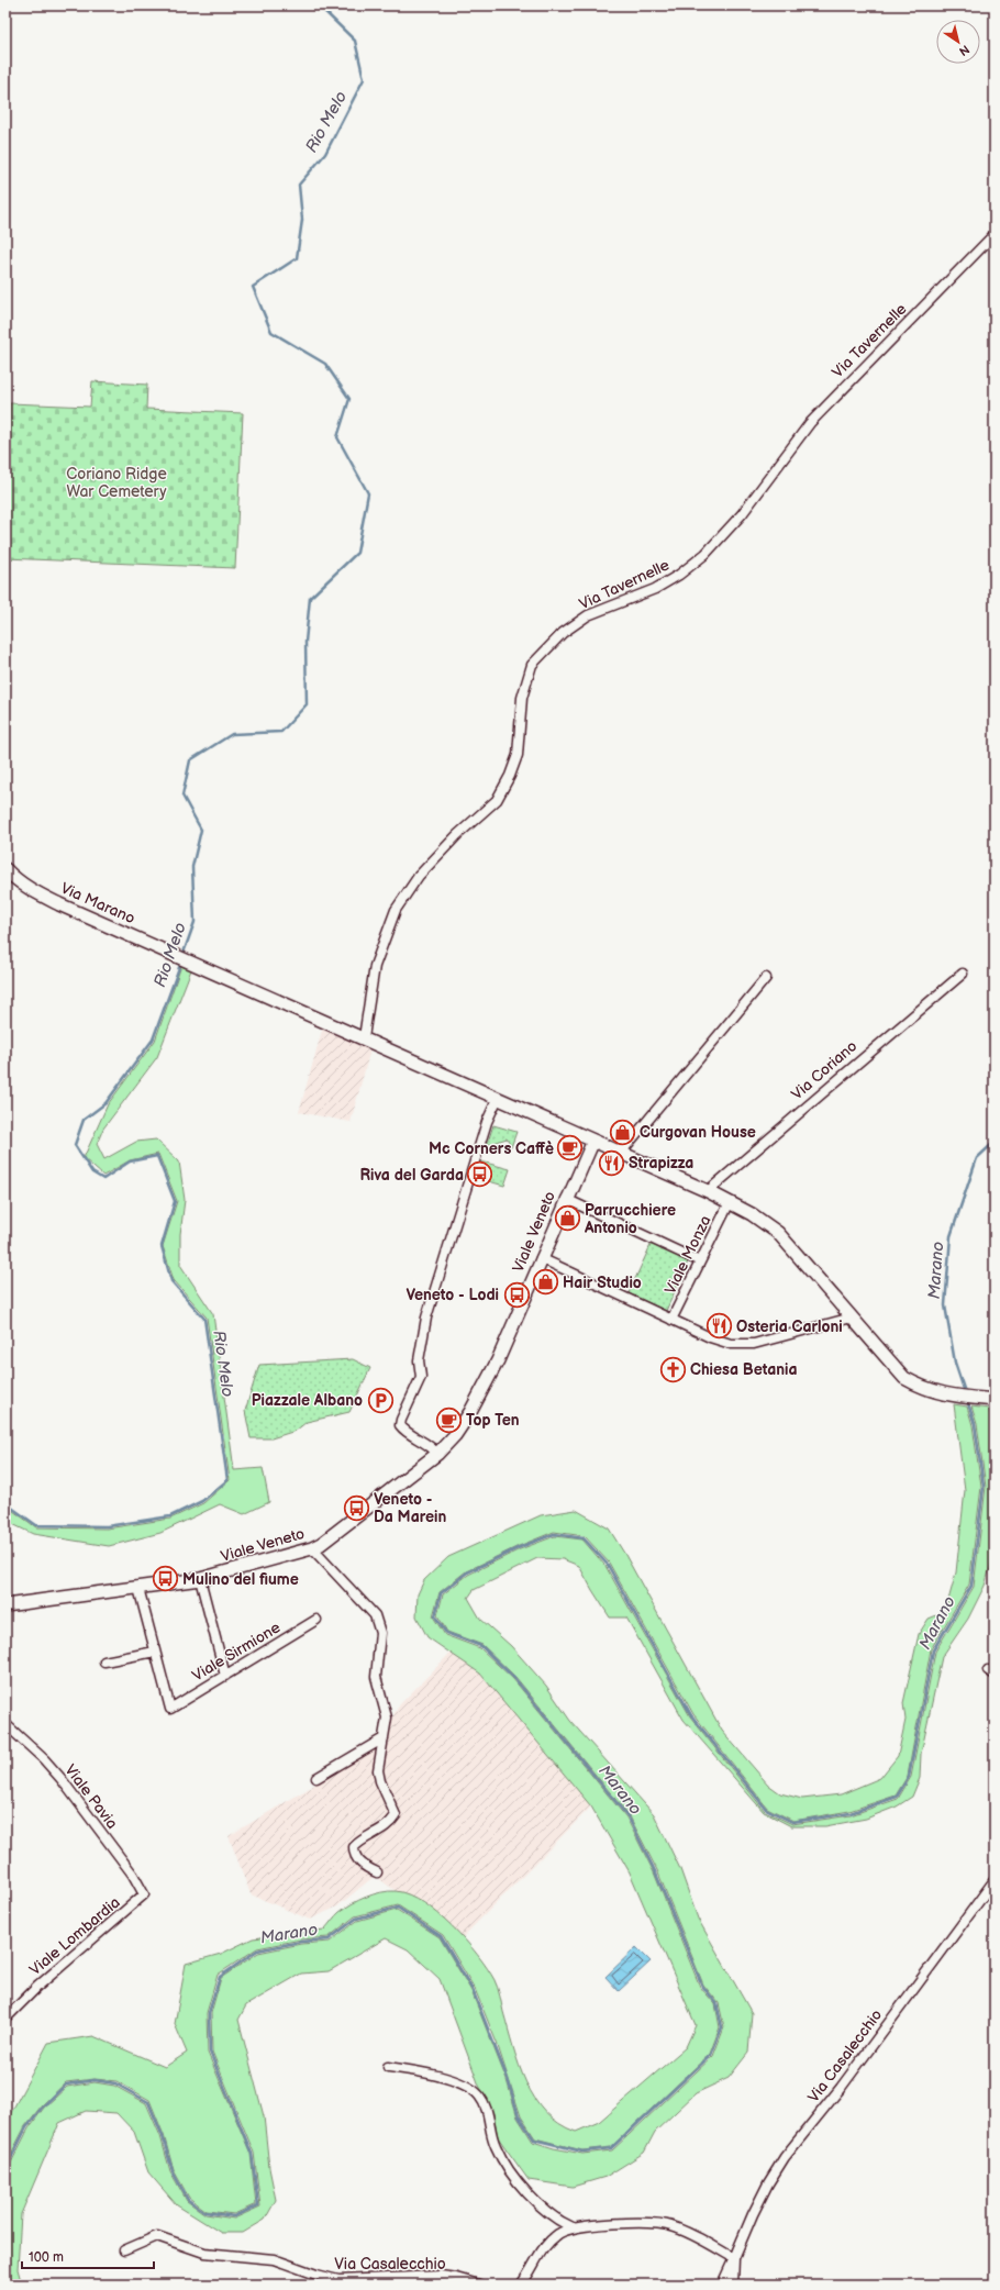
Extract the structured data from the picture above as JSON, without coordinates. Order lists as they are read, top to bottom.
{
  "streets": {
    "main road": ["Via Marano", "Viale Veneto"],
    "street": [
      "Via Tavernelle",
      "Via Coriano",
      "Viale Monza",
      "Viale Sirmione",
      "Viale Pavia",
      "Viale Lombardia",
      "Via Casalecchio"
    ]
  },
  "crossings": [
    ["Via Tavernelle", "Via Marano"],
    ["Via Marano", "Via Coriano"],
    ["Via Marano", "Viale Veneto"],
    ["Via Marano", "Viale Monza"],
    ["Viale Pavia", "Viale Lombardia"]
  ],
  "water": ["Rio Melo", "Marano"],
  "parks": ["Coriano Ridge War Cemetery"],
  "places": {
    "shop": ["Curgovan House", "Parrucchiere Antonio", "Hair Studio"],
    "cafe": ["Mc Corners Caffè", "Top Ten"],
    "restaurant": ["Strapizza", "Osteria Carloni"],
    "bus stop": [
      "Riva del Garda",
      "Veneto - Lodi",
      "Veneto - Da Marein",
      "Mulino del fiume"
    ],
    "church": ["Chiesa Betania"],
    "parking": ["Piazzale Albano"]
  },
  "scale_bar": "100 m",
  "north": "bottom right"
}
